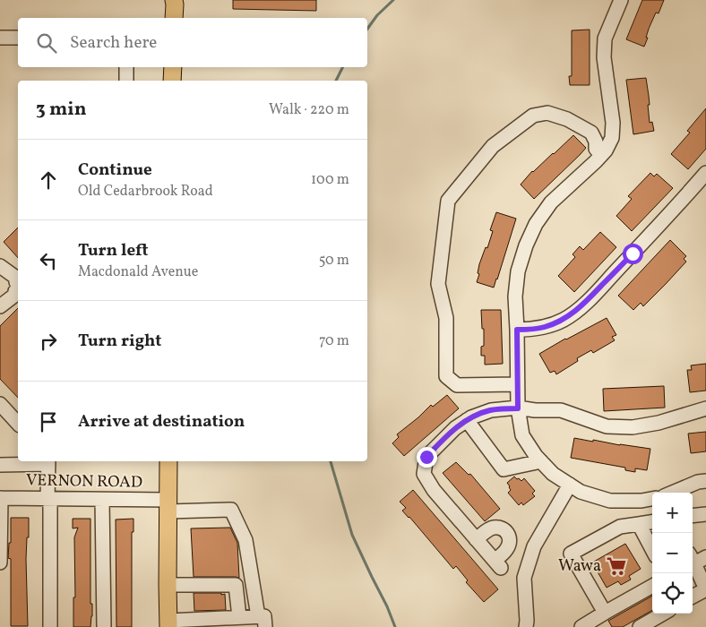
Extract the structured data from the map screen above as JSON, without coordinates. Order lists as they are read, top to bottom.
{
  "streets": {
    "street": ["VERNON ROAD"]
  },
  "places": {
    "supermarket": ["Wawa"]
  },
  "page": {
    "search": "Search here",
    "heading": ["3 min", "Walk · 220 m"],
    "list": [
      ["Continue", "Old Cedarbrook Road", "100 m"],
      ["Turn left", "Macdonald Avenue", "50 m"],
      ["Turn right", "70 m"],
      "Arrive at destination"
    ],
    "map_buttons": ["+", "−"]
  }
}
